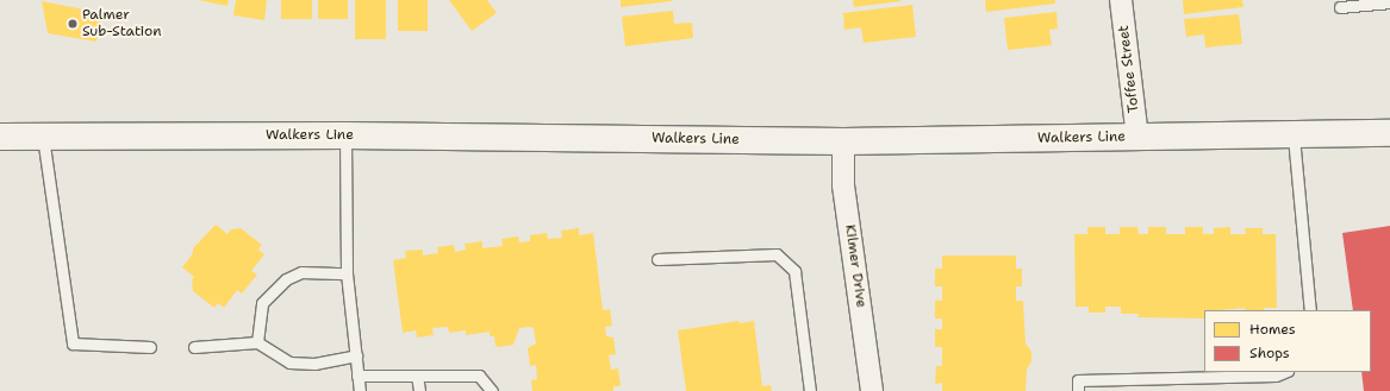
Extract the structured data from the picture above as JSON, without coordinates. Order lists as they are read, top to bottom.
{
  "streets": {
    "main road": ["Walkers Line"],
    "street": ["Toffee Street", "Kilmer Drive"]
  },
  "crossings": [
    ["Toffee Street", "Walkers Line"],
    ["Walkers Line", "Kilmer Drive"]
  ],
  "places": ["Palmer Sub-Station"],
  "legend": ["Homes", "Shops"]
}
